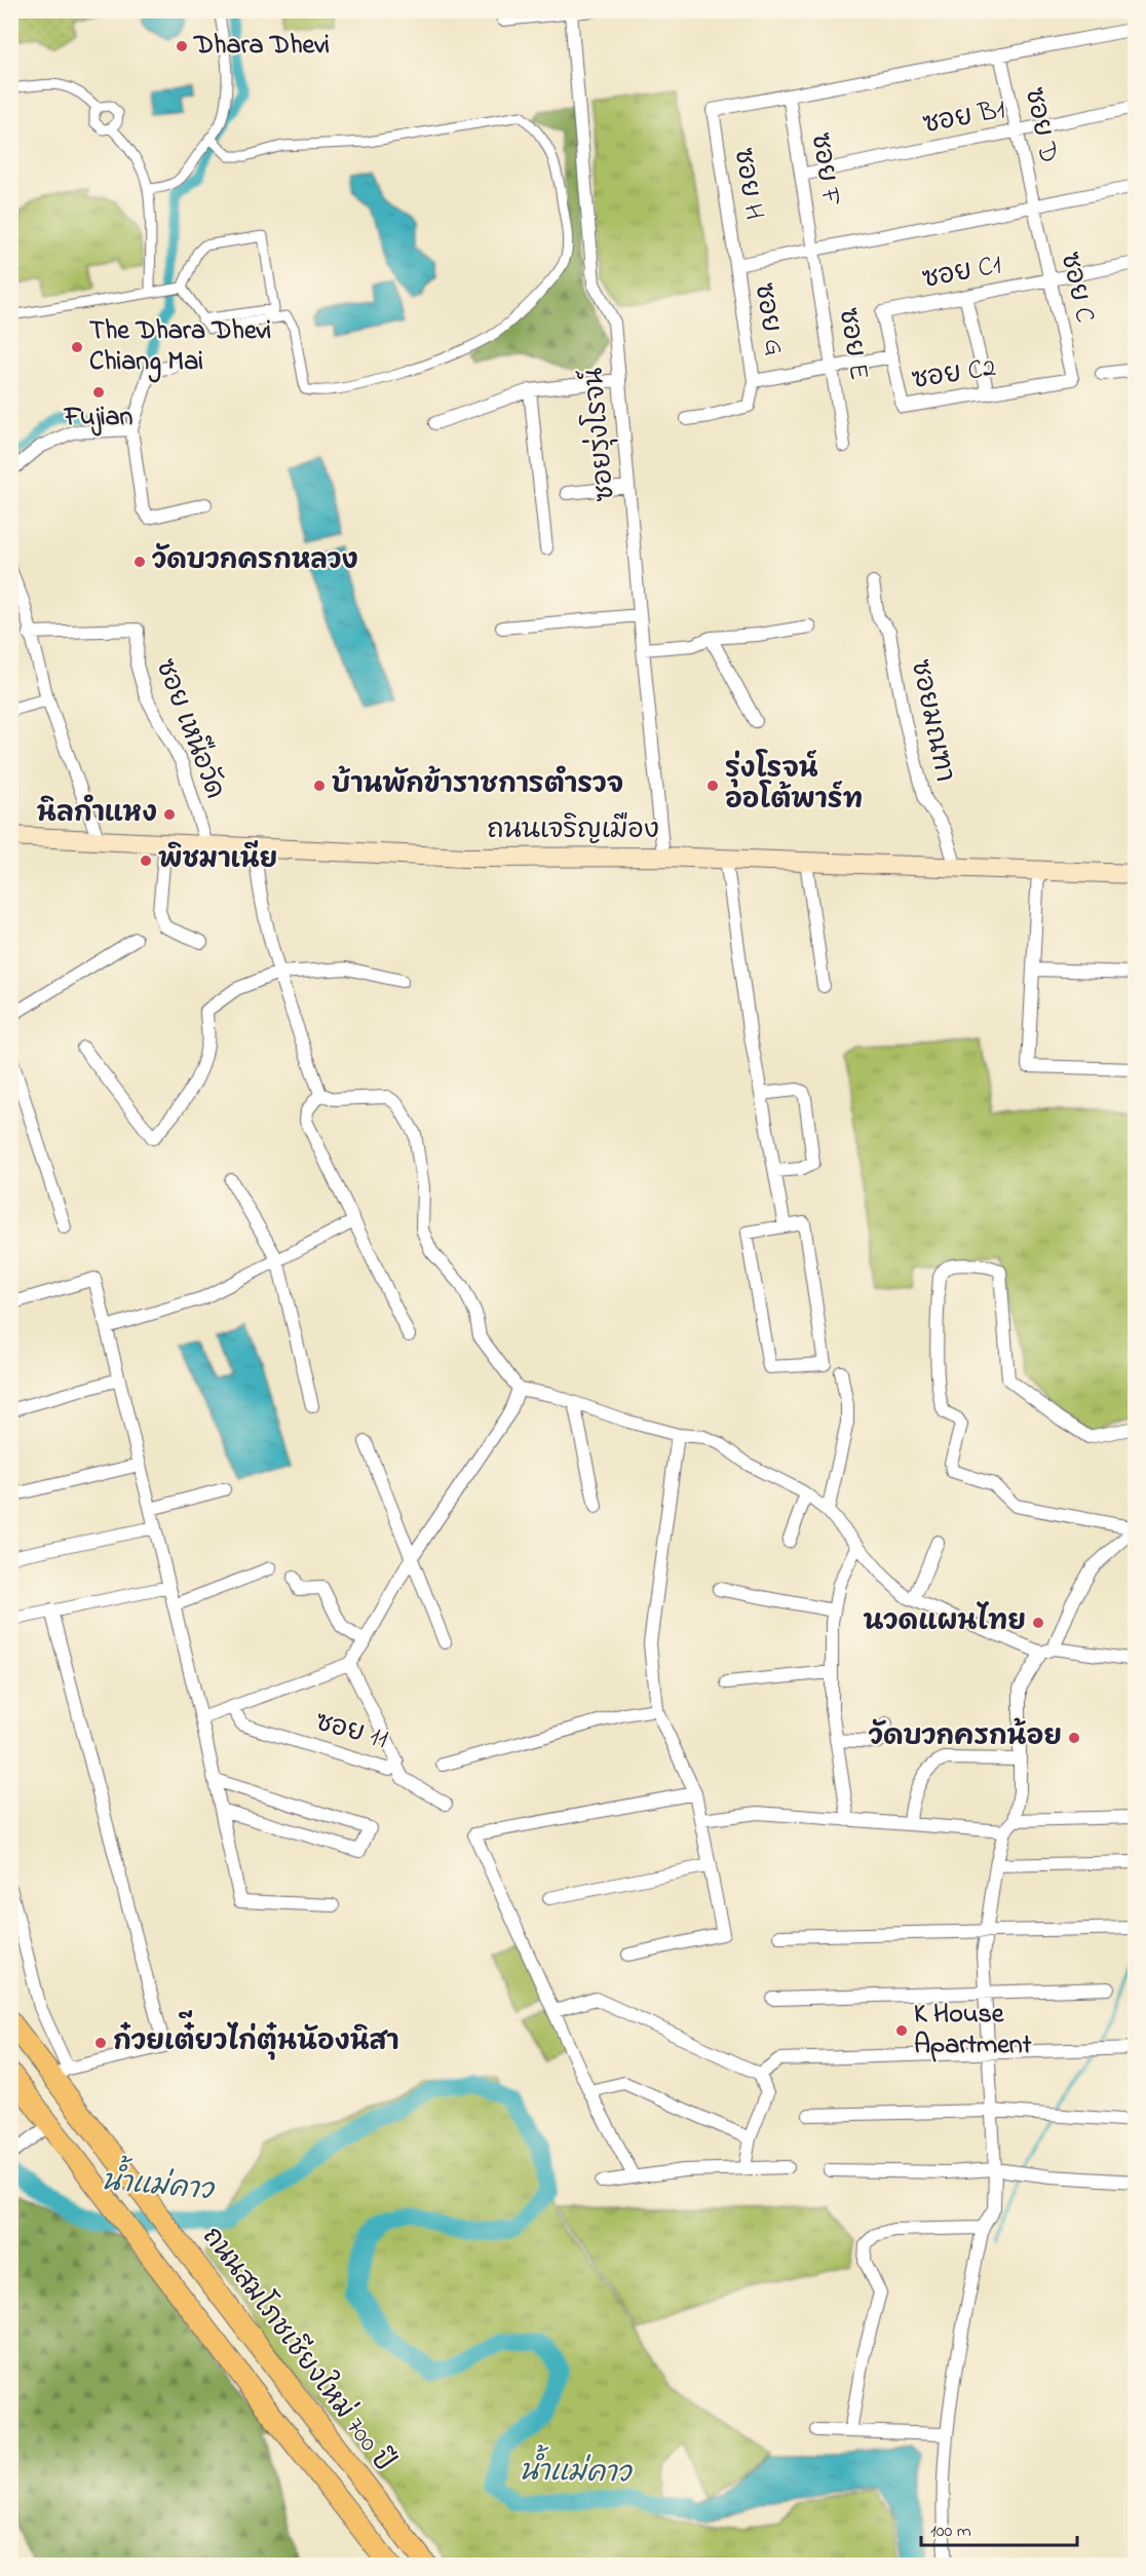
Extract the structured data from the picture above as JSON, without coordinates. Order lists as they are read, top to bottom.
{
  "streets": {
    "main road": ["ถนนเจริญเมือง", "ถนนสมโภชเชียงใหม่ 700 ปี"],
    "street": [
      "ซอย B1",
      "ซอย D",
      "ซอย F",
      "ซอย H",
      "ซอย C1",
      "ซอย C",
      "ซอย G",
      "ซอย E",
      "ซอย C2",
      "ซอยรุ่งโรจน์",
      "ซอยมณฑา",
      "ซอย เหนือวัด",
      "ซอย 11"
    ]
  },
  "crossings": [
    ["ซอย B1", "ซอย D"],
    ["ซอย B1", "ซอย F"],
    ["ซอย D", "ซอย C"],
    ["ซอย F", "ซอย H"],
    ["ซอย F", "ซอย E"],
    ["ซอย H", "ซอย G"],
    ["ซอย C1", "ซอย C"],
    ["ซอย C1", "ซอย C2"],
    ["ซอย C", "ซอย C2"],
    ["ซอยรุ่งโรจน์", "ถนนเจริญเมือง"],
    ["ซอยมณฑา", "ถนนเจริญเมือง"],
    ["ซอย เหนือวัด", "ถนนเจริญเมือง"]
  ],
  "water": ["น้ำแม่คาว"],
  "places": [
    "Dhara Dhevi",
    "The Dhara Dhevi Chiang Mai",
    "Fujian",
    "วัดบวกครกหลวง",
    "บ้านพักข้าราชการตำรวจ",
    "รุ่งโรจน์ ออโต้พาร์ท",
    "นิลกําแหง",
    "พิชมาเนีย",
    "นวดแผนไทย",
    "วัดบวกครกน้อย",
    "K House Apartment",
    "ก๋วยเต๋ียวไก่ตุ๋นนัองนิสา"
  ],
  "scale_bar": "100 m"
}
